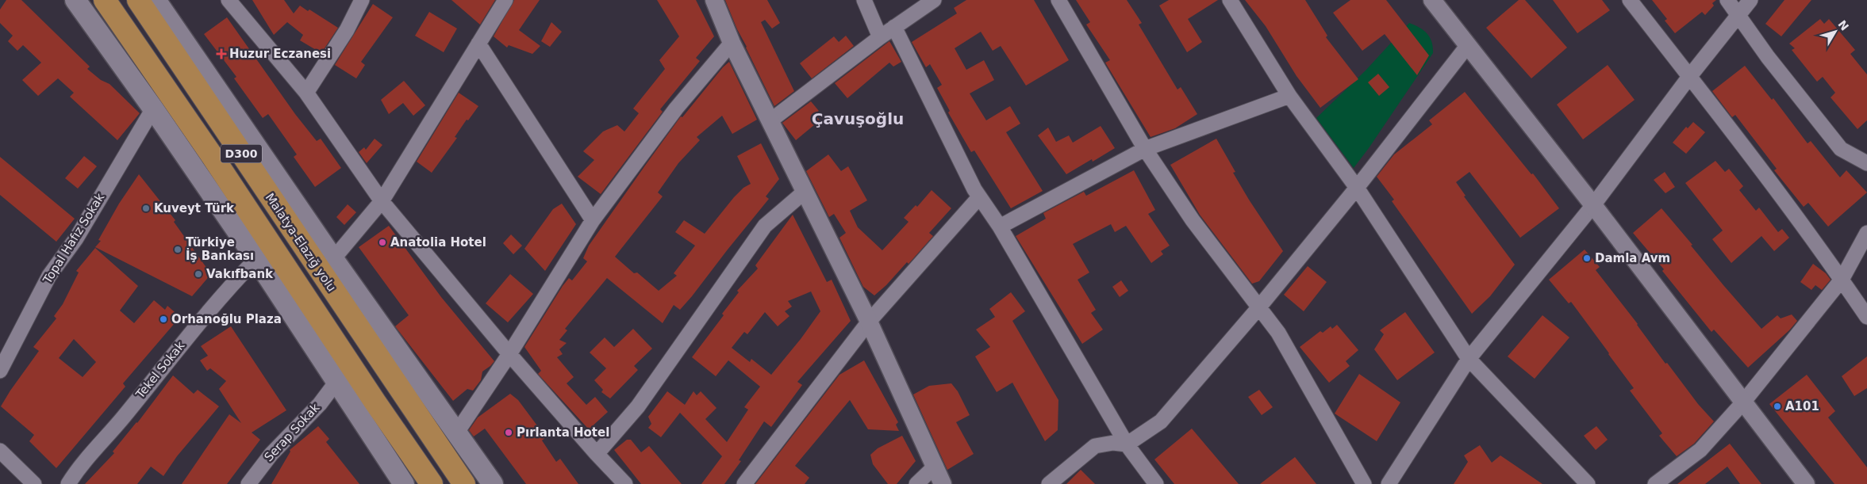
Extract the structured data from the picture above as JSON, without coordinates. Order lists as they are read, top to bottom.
{
  "streets": {
    "highway": ["D300", "Malatya-Elazığ yolu"],
    "street": ["Topal Hafız Sokak", "Tekel Sokak", "Serap Sokak"]
  },
  "districts": ["Çavuşoğlu"],
  "places": {
    "health": ["Huzur Eczanesi"],
    "other": [
      "Kuveyt Türk",
      "Anatolia Hotel",
      "Türkiye İş Bankası",
      "Damla Avm",
      "Vakıfbank",
      "Orhanoğlu Plaza",
      "A101",
      "Pırlanta Hotel"
    ]
  },
  "north": "top right"
}
